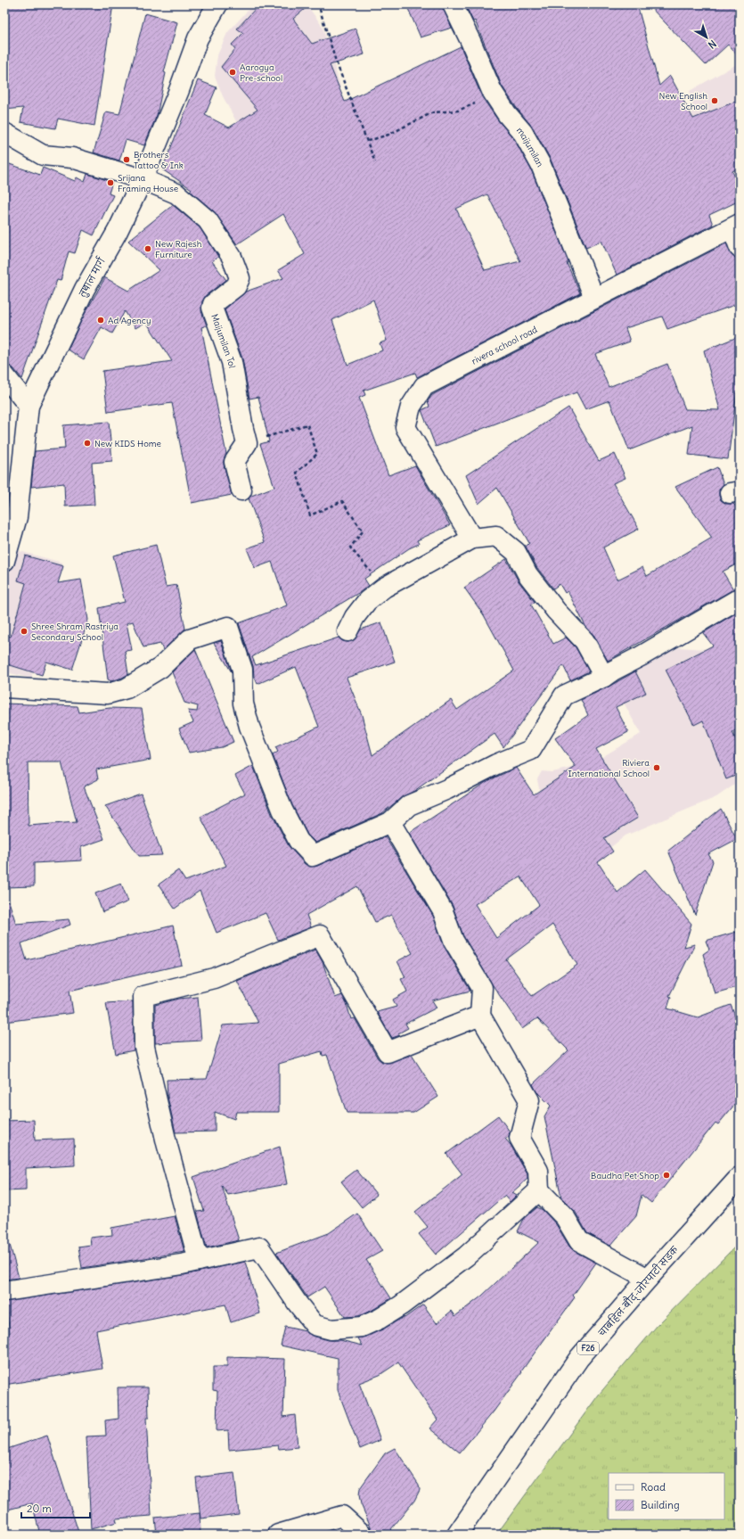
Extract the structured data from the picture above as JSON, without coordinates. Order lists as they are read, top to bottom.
{
  "streets": {
    "street": [
      "maijumilan",
      "तुषाल मार्ग",
      "Maijumilan Tol",
      "rivera school road",
      "चाबहिल-बौद्-जोरपाटी सडक",
      "F26"
    ]
  },
  "crossings": [
    ["maijumilan", "rivera school road"],
    ["तुषाल मार्ग", "Maijumilan Tol"]
  ],
  "places": [
    "Aarogya Pre-school",
    "New English School",
    "Brothers Tattoo & Ink",
    "Srijana Framing House",
    "New Rajesh Furniture",
    "Ad Agency",
    "New KIDS Home",
    "Shree Shram Rastriya Secondary School",
    "Riviera International School",
    "Baudha Pet Shop"
  ],
  "legend": ["Road", "Building"],
  "scale_bar": "20 m",
  "north": "bottom right"
}
